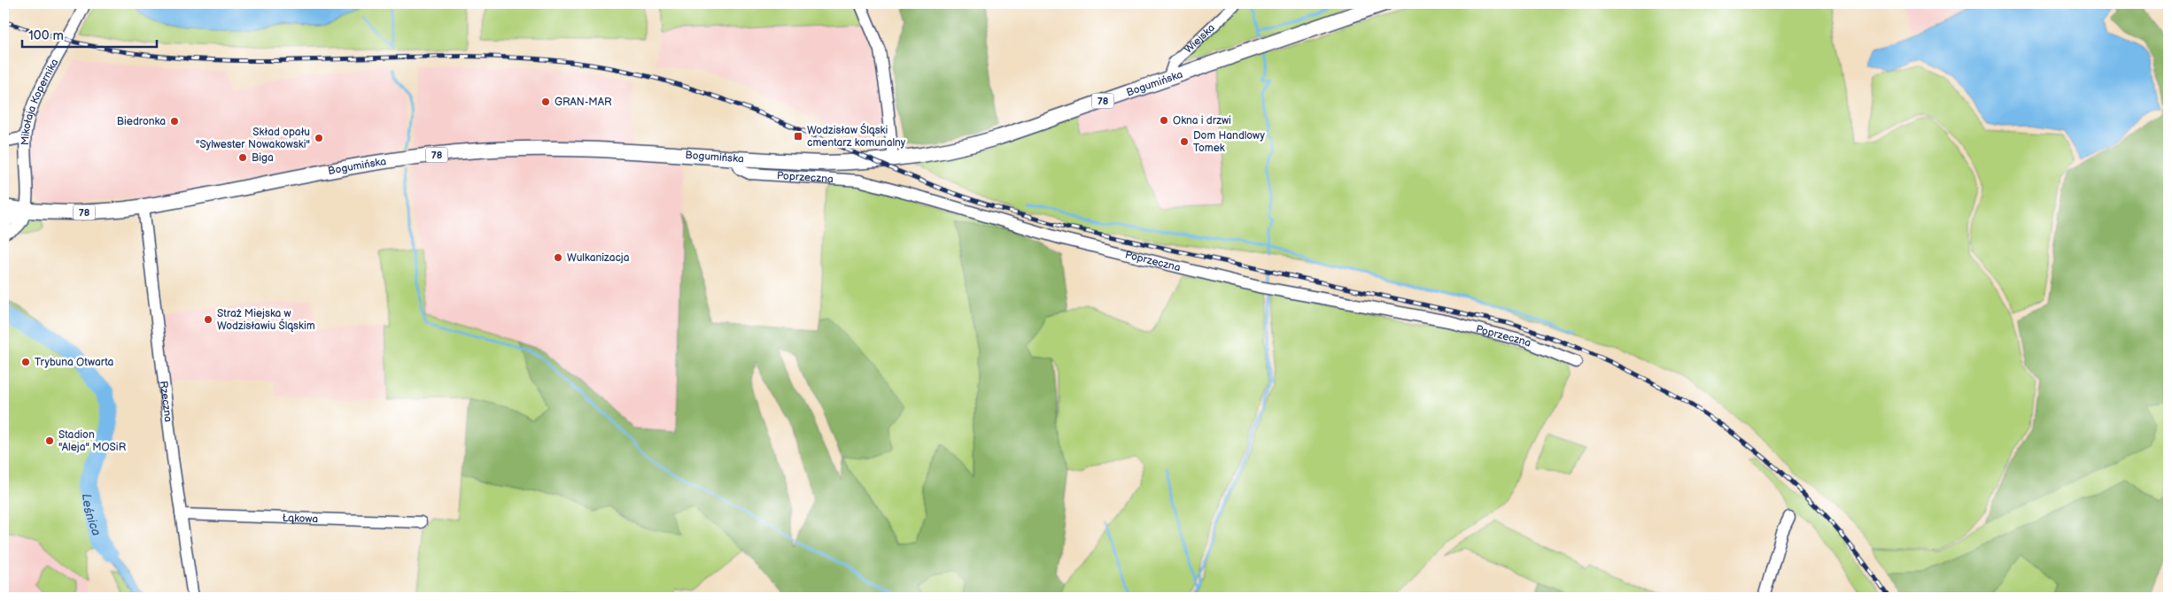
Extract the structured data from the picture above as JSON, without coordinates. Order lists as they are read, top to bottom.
{
  "streets": {
    "main road": ["Bogumińska", "78"],
    "street": [
      "Wiejska",
      "Mikołaja Kopernika",
      "Poprzeczna",
      "Rzeczna",
      "Łąkowa"
    ]
  },
  "crossings": [
    ["Wiejska", "Bogumińska"],
    ["Bogumińska", "78"],
    ["Bogumińska", "Mikołaja Kopernika"],
    ["Bogumińska", "Poprzeczna"],
    ["Bogumińska", "Rzeczna"],
    ["78", "Mikołaja Kopernika"],
    ["Rzeczna", "Łąkowa"]
  ],
  "water": ["Leśnica"],
  "places": {
    "other": [
      "GRAN-MAR",
      "Okna i drzwi",
      "Biedronka",
      "Skład opału \"Sylwester Nowakowski\"",
      "Dom Handlowy Tomek",
      "Biga",
      "Wulkanizacja",
      "Straż Miejska w Wodzisławiu Śląskim",
      "Trybuna Otwarta",
      "Stadion \"Aleja\" MOSiR"
    ],
    "transit": ["Wodzisław Śląski cmentarz komunalny"]
  },
  "scale_bar": "100 m"
}
